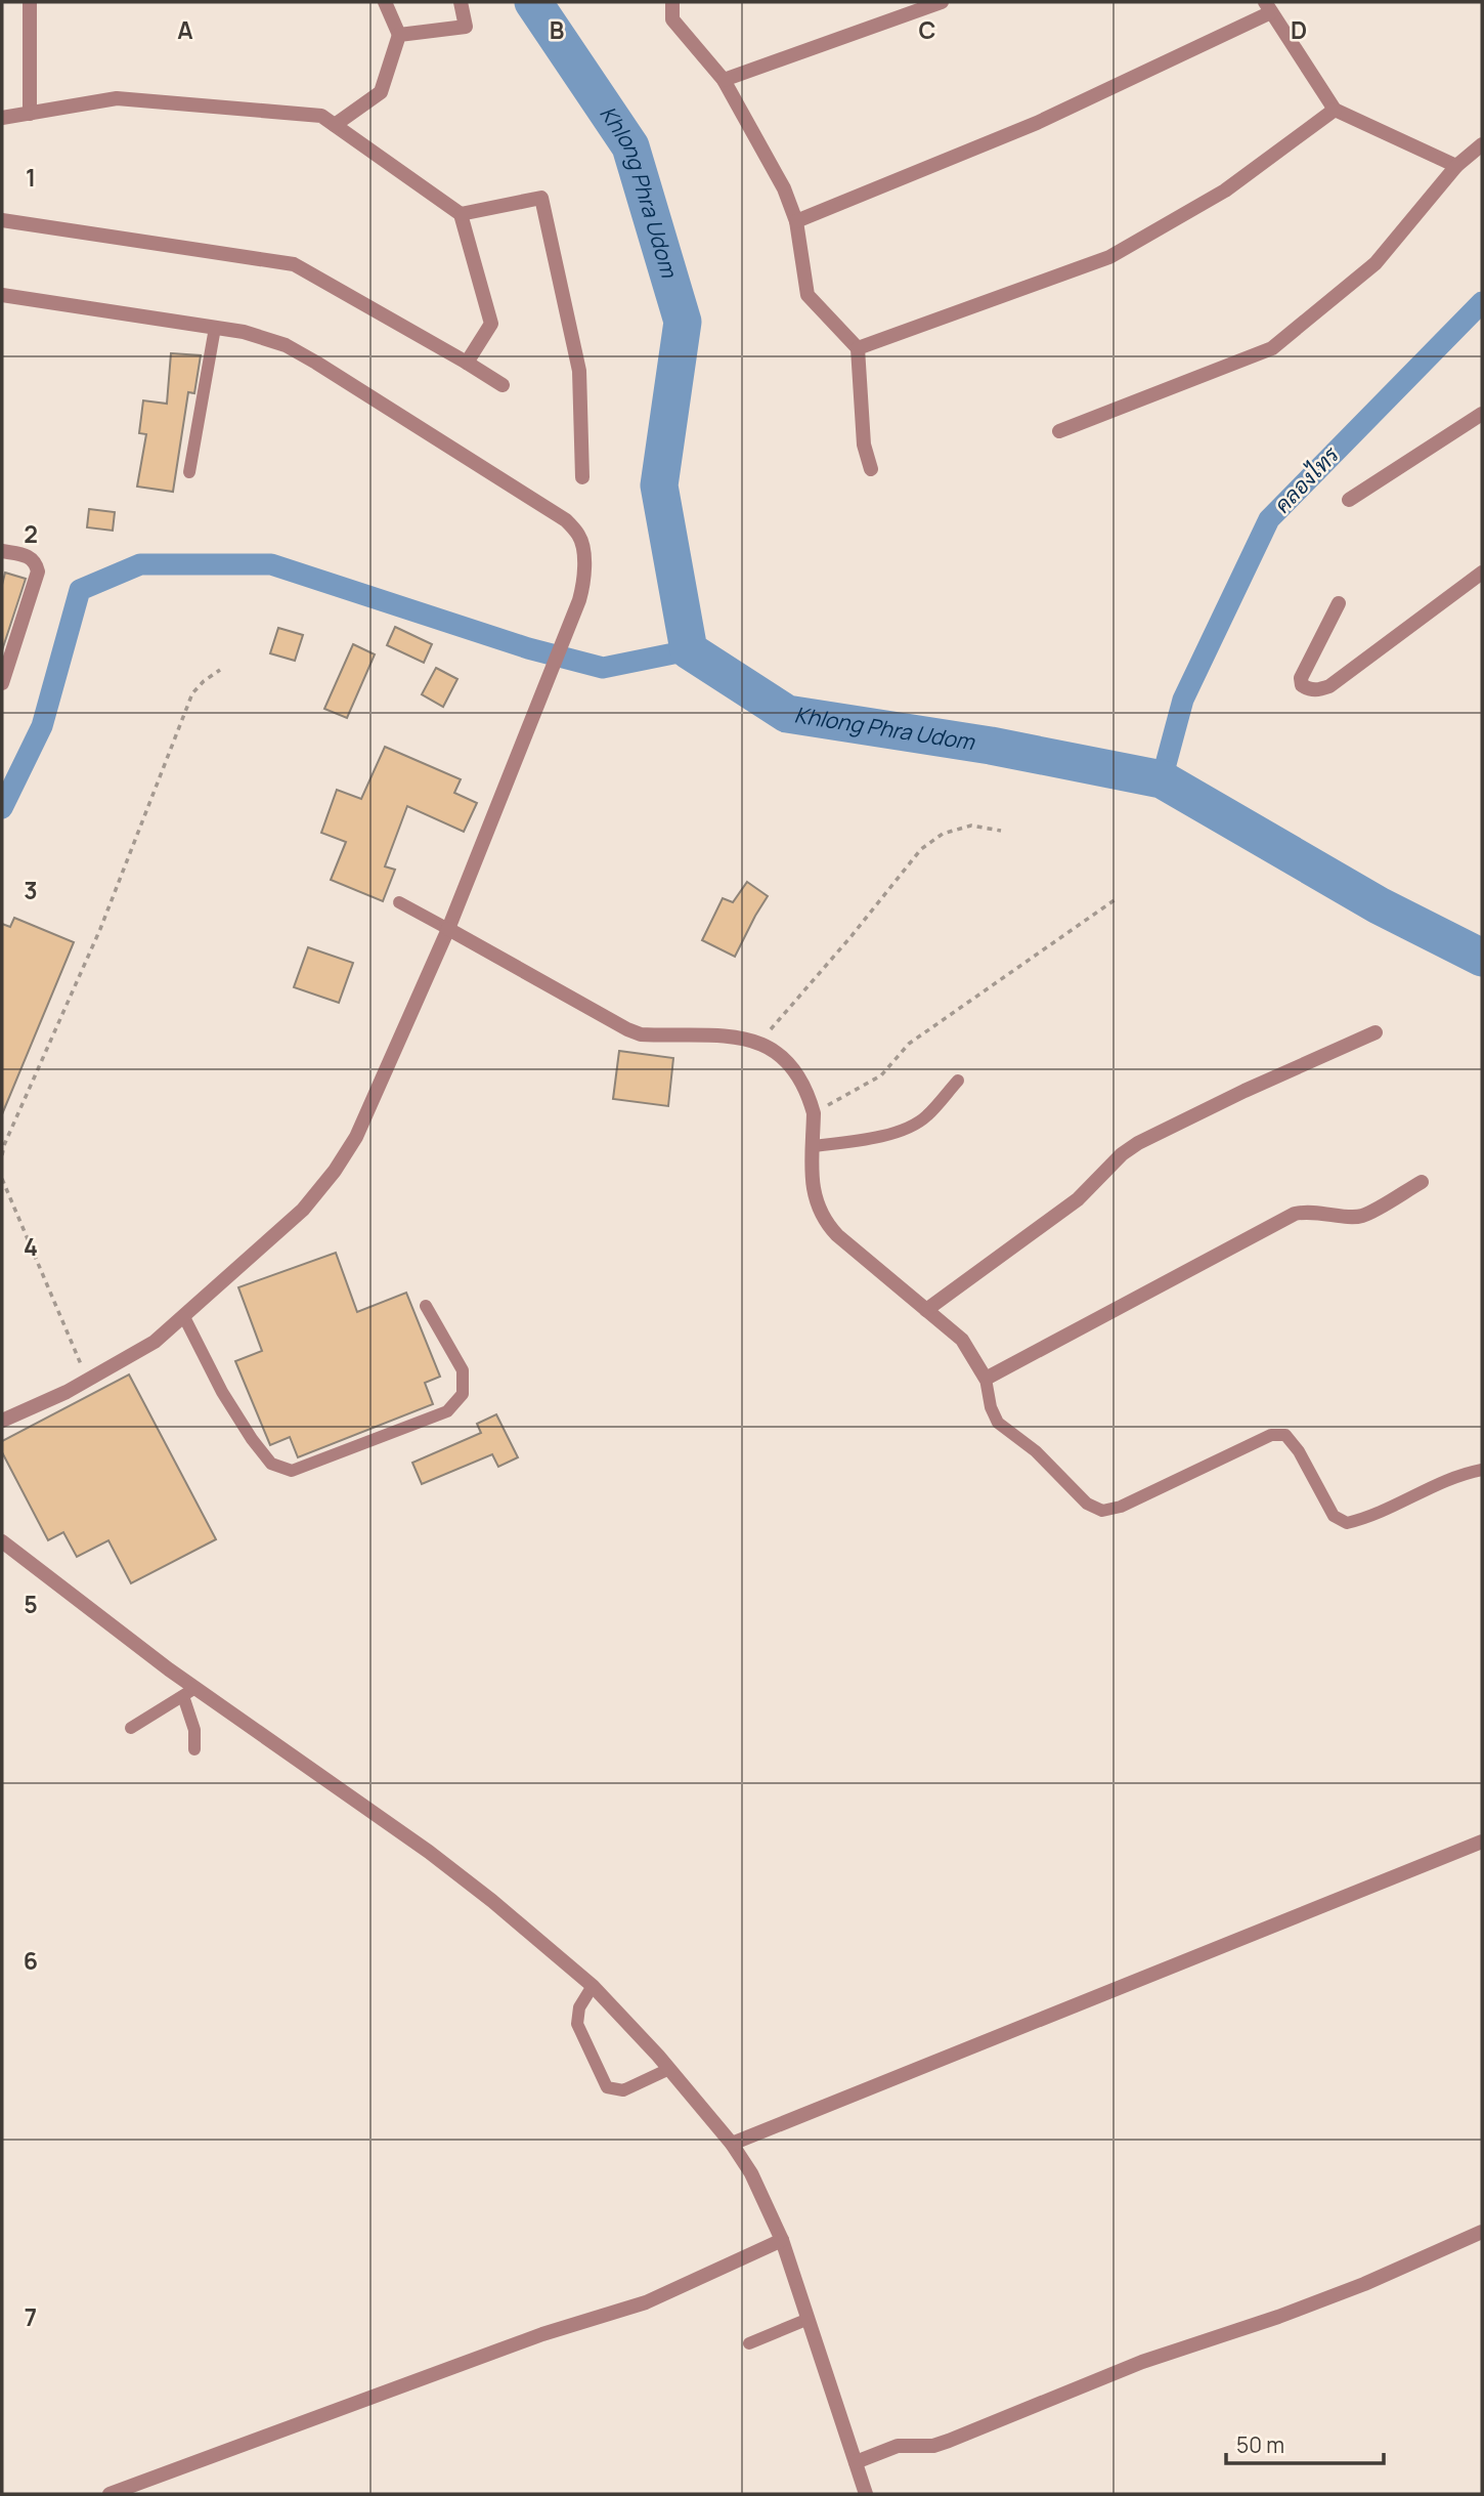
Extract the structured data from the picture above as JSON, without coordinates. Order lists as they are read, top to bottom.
{
  "water": ["Khlong Phra Udom", "คลองไทร"],
  "scale_bar": "50 m",
  "grid": {
    "columns": [
      "A",
      "B",
      "C",
      "D"
    ],
    "rows": [
      "1",
      "2",
      "3",
      "4",
      "5",
      "6",
      "7"
    ]
  }
}
